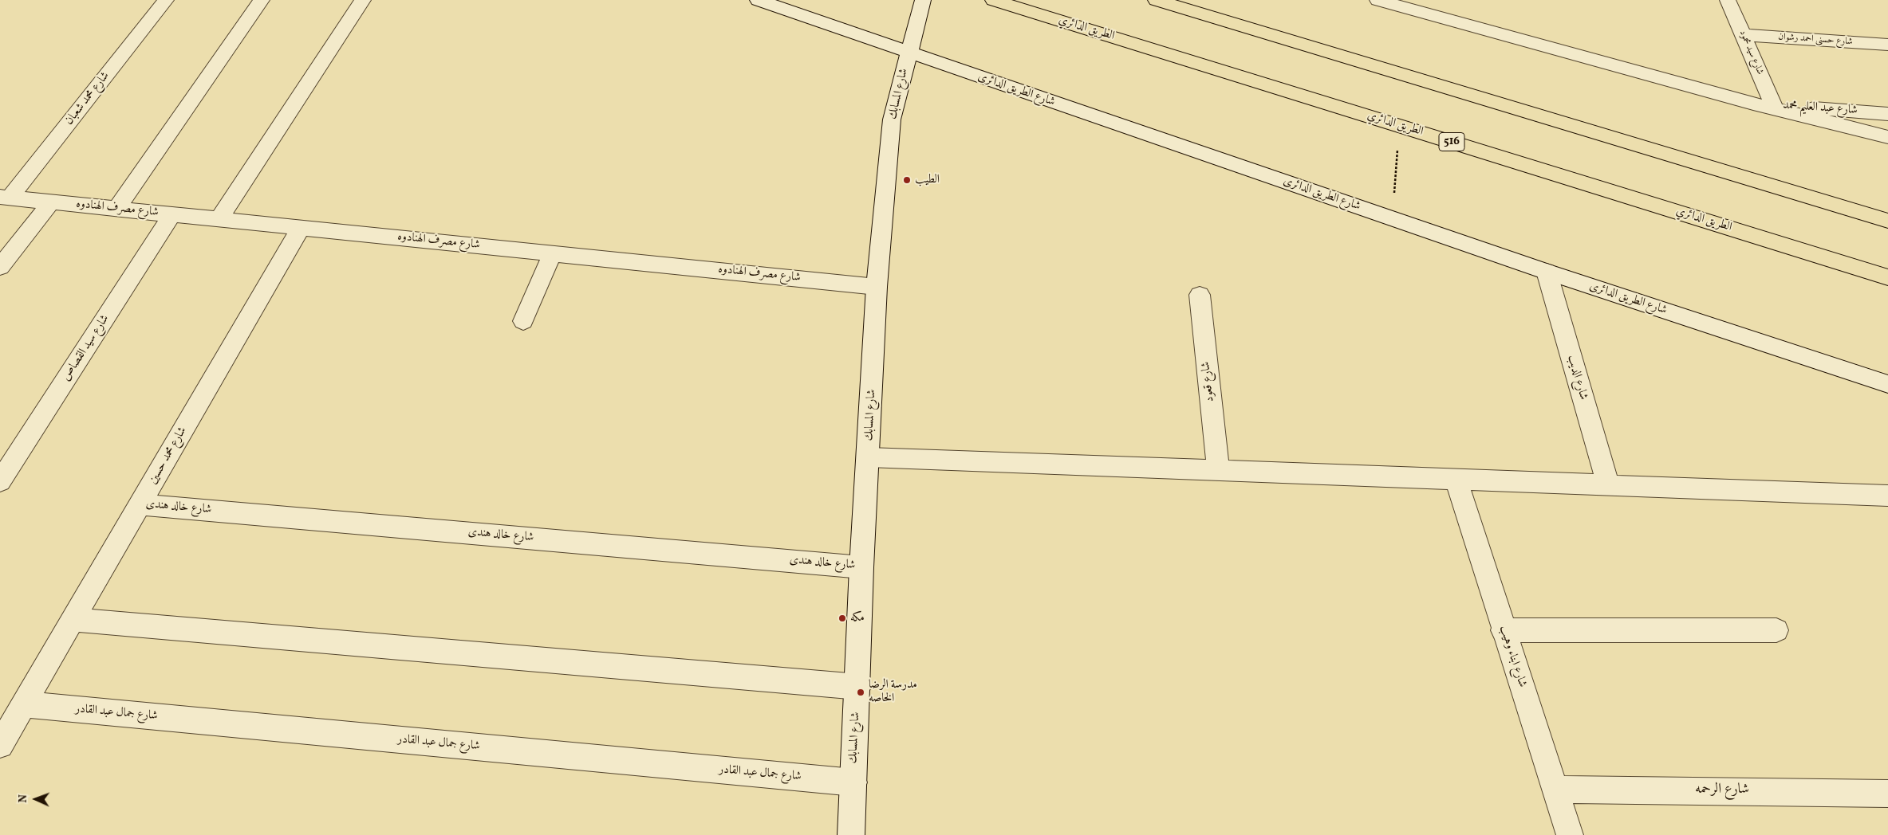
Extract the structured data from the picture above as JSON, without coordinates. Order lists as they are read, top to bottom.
{
  "streets": {
    "highway": ["الطريق الدائري", "516"],
    "street": [
      "شارع حسنى احمد رشوان",
      "شارع سيد محمود",
      "شارع الطريق الدائرى",
      "شارع المسابك",
      "شارع محمد شعبان",
      "شارع عبد العليم محمد",
      "شارع مصرف الهنادوه",
      "شارع سيد القصاص",
      "شارع الديب",
      "شارع قعود",
      "شارع محمد حسين",
      "شارع خالد هندى",
      "شارع ابناء وهيب",
      "شارع جمال عبد القادر",
      "شارع الرحمه"
    ]
  },
  "crossings": [
    ["شارع حسنى احمد رشوان", "شارع سيد محمود"],
    ["شارع سيد محمود", "شارع عبد العليم محمد"],
    ["شارع الطريق الدائرى", "شارع المسابك"],
    ["شارع الطريق الدائرى", "شارع الديب"],
    ["شارع المسابك", "شارع مصرف الهنادوه"],
    ["شارع المسابك", "شارع خالد هندى"],
    ["شارع المسابك", "شارع جمال عبد القادر"],
    ["شارع محمد شعبان", "شارع مصرف الهنادوه"],
    ["شارع مصرف الهنادوه", "شارع سيد القصاص"],
    ["شارع مصرف الهنادوه", "شارع محمد حسين"],
    ["شارع محمد حسين", "شارع خالد هندى"],
    ["شارع محمد حسين", "شارع جمال عبد القادر"],
    ["شارع ابناء وهيب", "شارع الرحمه"]
  ],
  "places": ["الطيب", "مكه", "مدرسة الرضا الخاصه"],
  "north": "left"
}
